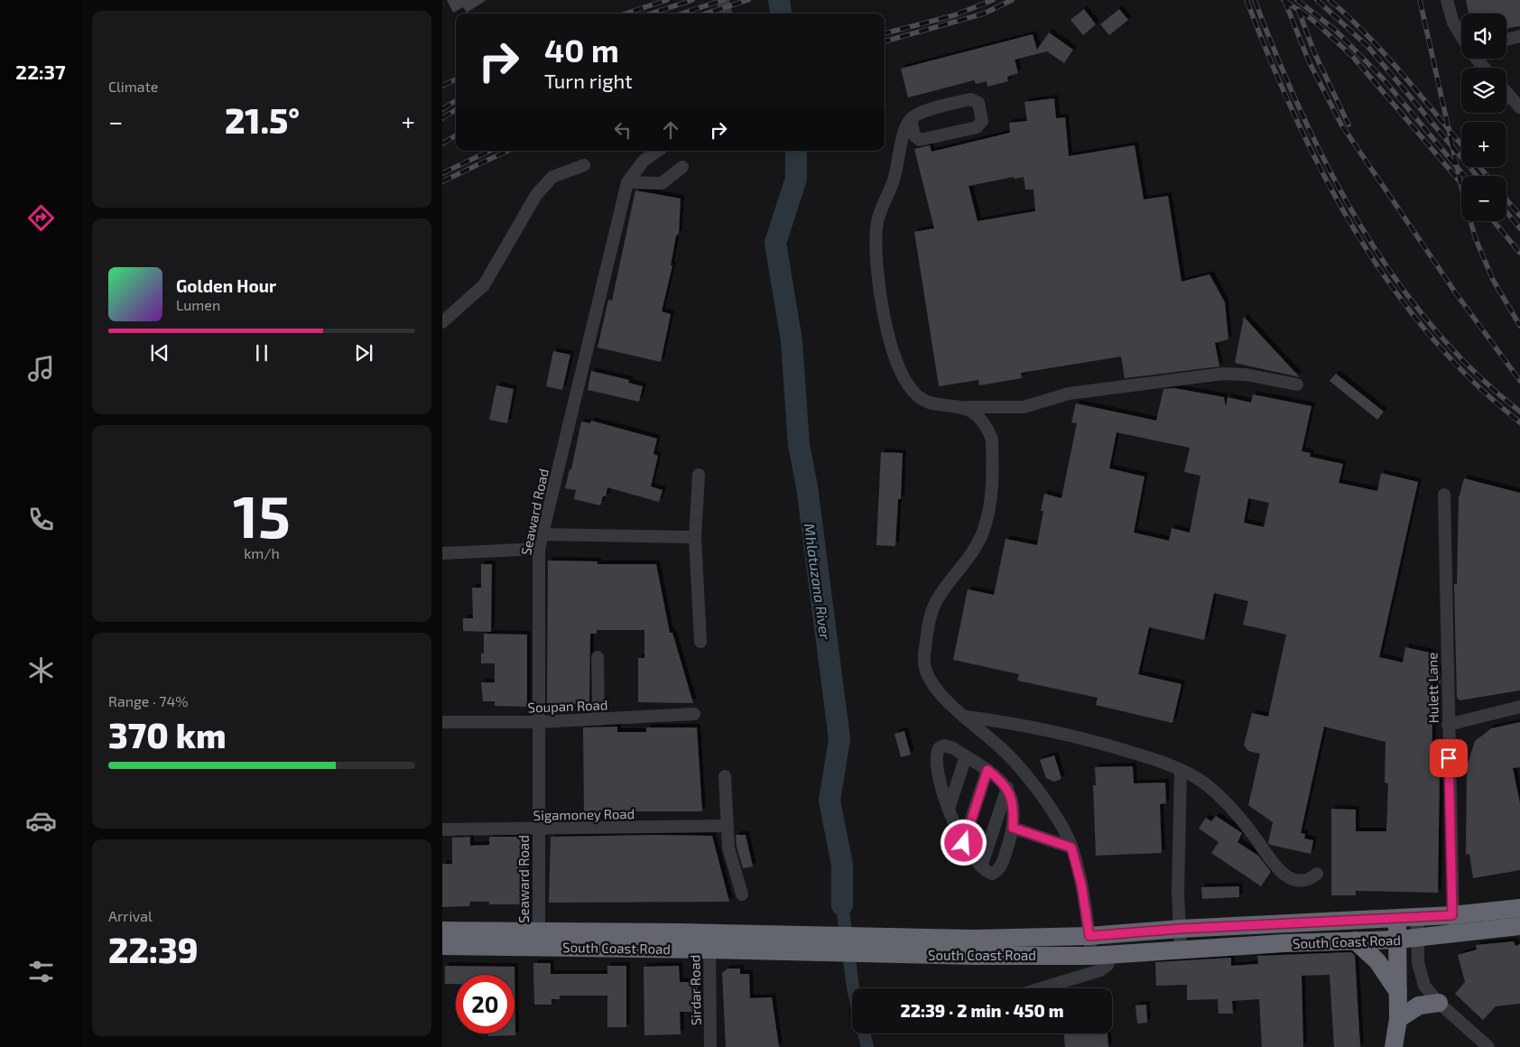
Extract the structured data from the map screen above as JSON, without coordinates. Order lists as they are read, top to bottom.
{
  "streets": {
    "highway": ["South Coast Road"],
    "street": [
      "Seaward Road",
      "Hulett Lane",
      "Soupan Road",
      "Sigamoney Road",
      "Sirdar Road"
    ]
  },
  "crossings": [
    ["Seaward Road", "Soupan Road"],
    ["Seaward Road", "Sigamoney Road"],
    ["Seaward Road", "South Coast Road"],
    ["Hulett Lane", "South Coast Road"],
    ["South Coast Road", "Sirdar Road"]
  ],
  "water": ["Mhlatuzana River"],
  "page": {
    "tabs": "22:37",
    "tile": [
      "Climate",
      ["15", "km/h"],
      ["Range · 74%", "370 km"],
      ["Arrival", "22:39"]
    ],
    "map_buttons": ["+", "−"],
    "turn": ["40 m", "Turn right"],
    "heat": ["−", "21.5°", "+"],
    "song": ["Golden Hour", "Lumen"],
    "limit": "20",
    "trip": "22:39 · 2 min · 450 m"
  }
}
